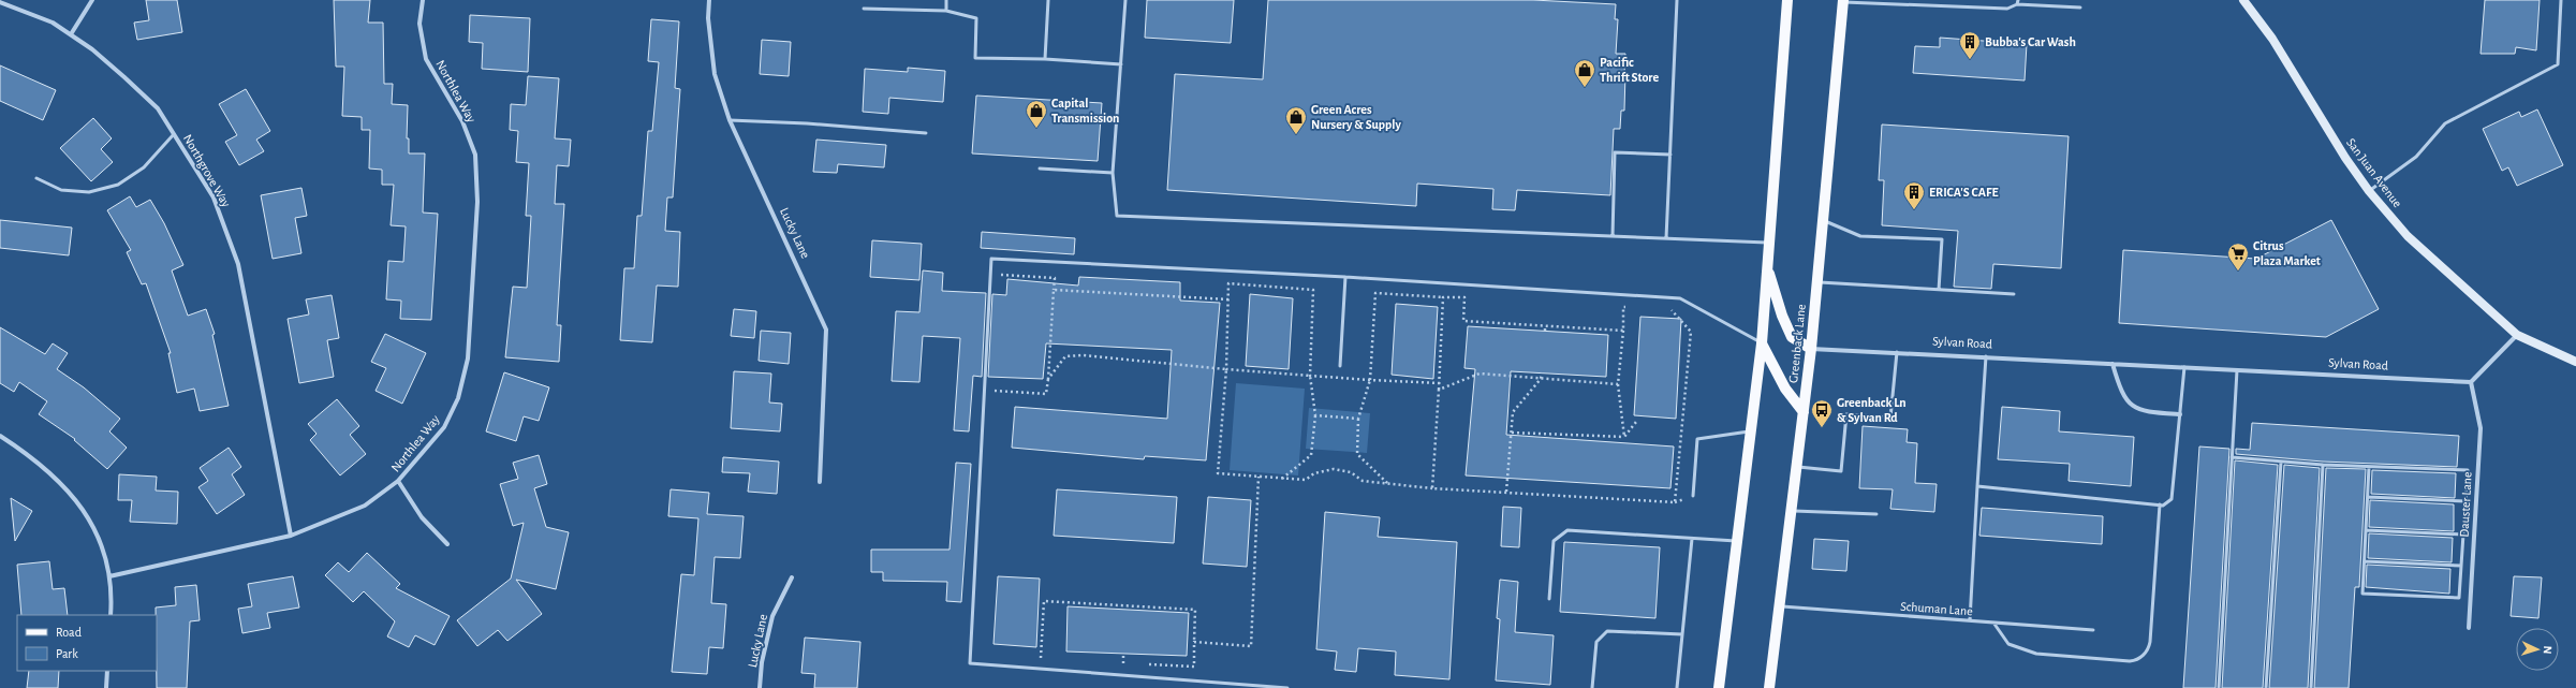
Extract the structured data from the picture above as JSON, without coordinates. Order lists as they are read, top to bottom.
{
  "streets": {
    "main road": ["San Juan Avenue", "Greenback Lane"],
    "street": [
      "Northlea Way",
      "Northgrove Way",
      "Lucky Lane",
      "Sylvan Road",
      "Dauster Lane"
    ],
    "lane": ["Schuman Lane"]
  },
  "crossings": [
    ["Northlea Way", "Northgrove Way"],
    ["Sylvan Road", "Greenback Lane"],
    ["Sylvan Road", "Dauster Lane"],
    ["Greenback Lane", "Schuman Lane"]
  ],
  "places": {
    "building": ["Bubba's Car Wash", "ERICA'S CAFE"],
    "shop": ["Pacific Thrift Store", "Capital Transmission", "Green Acres Nursery & Supply"],
    "supermarket": ["Citrus Plaza Market"],
    "bus stop": ["Greenback Ln & Sylvan Rd"]
  },
  "legend": ["Road", "Park"],
  "north": "right"
}
